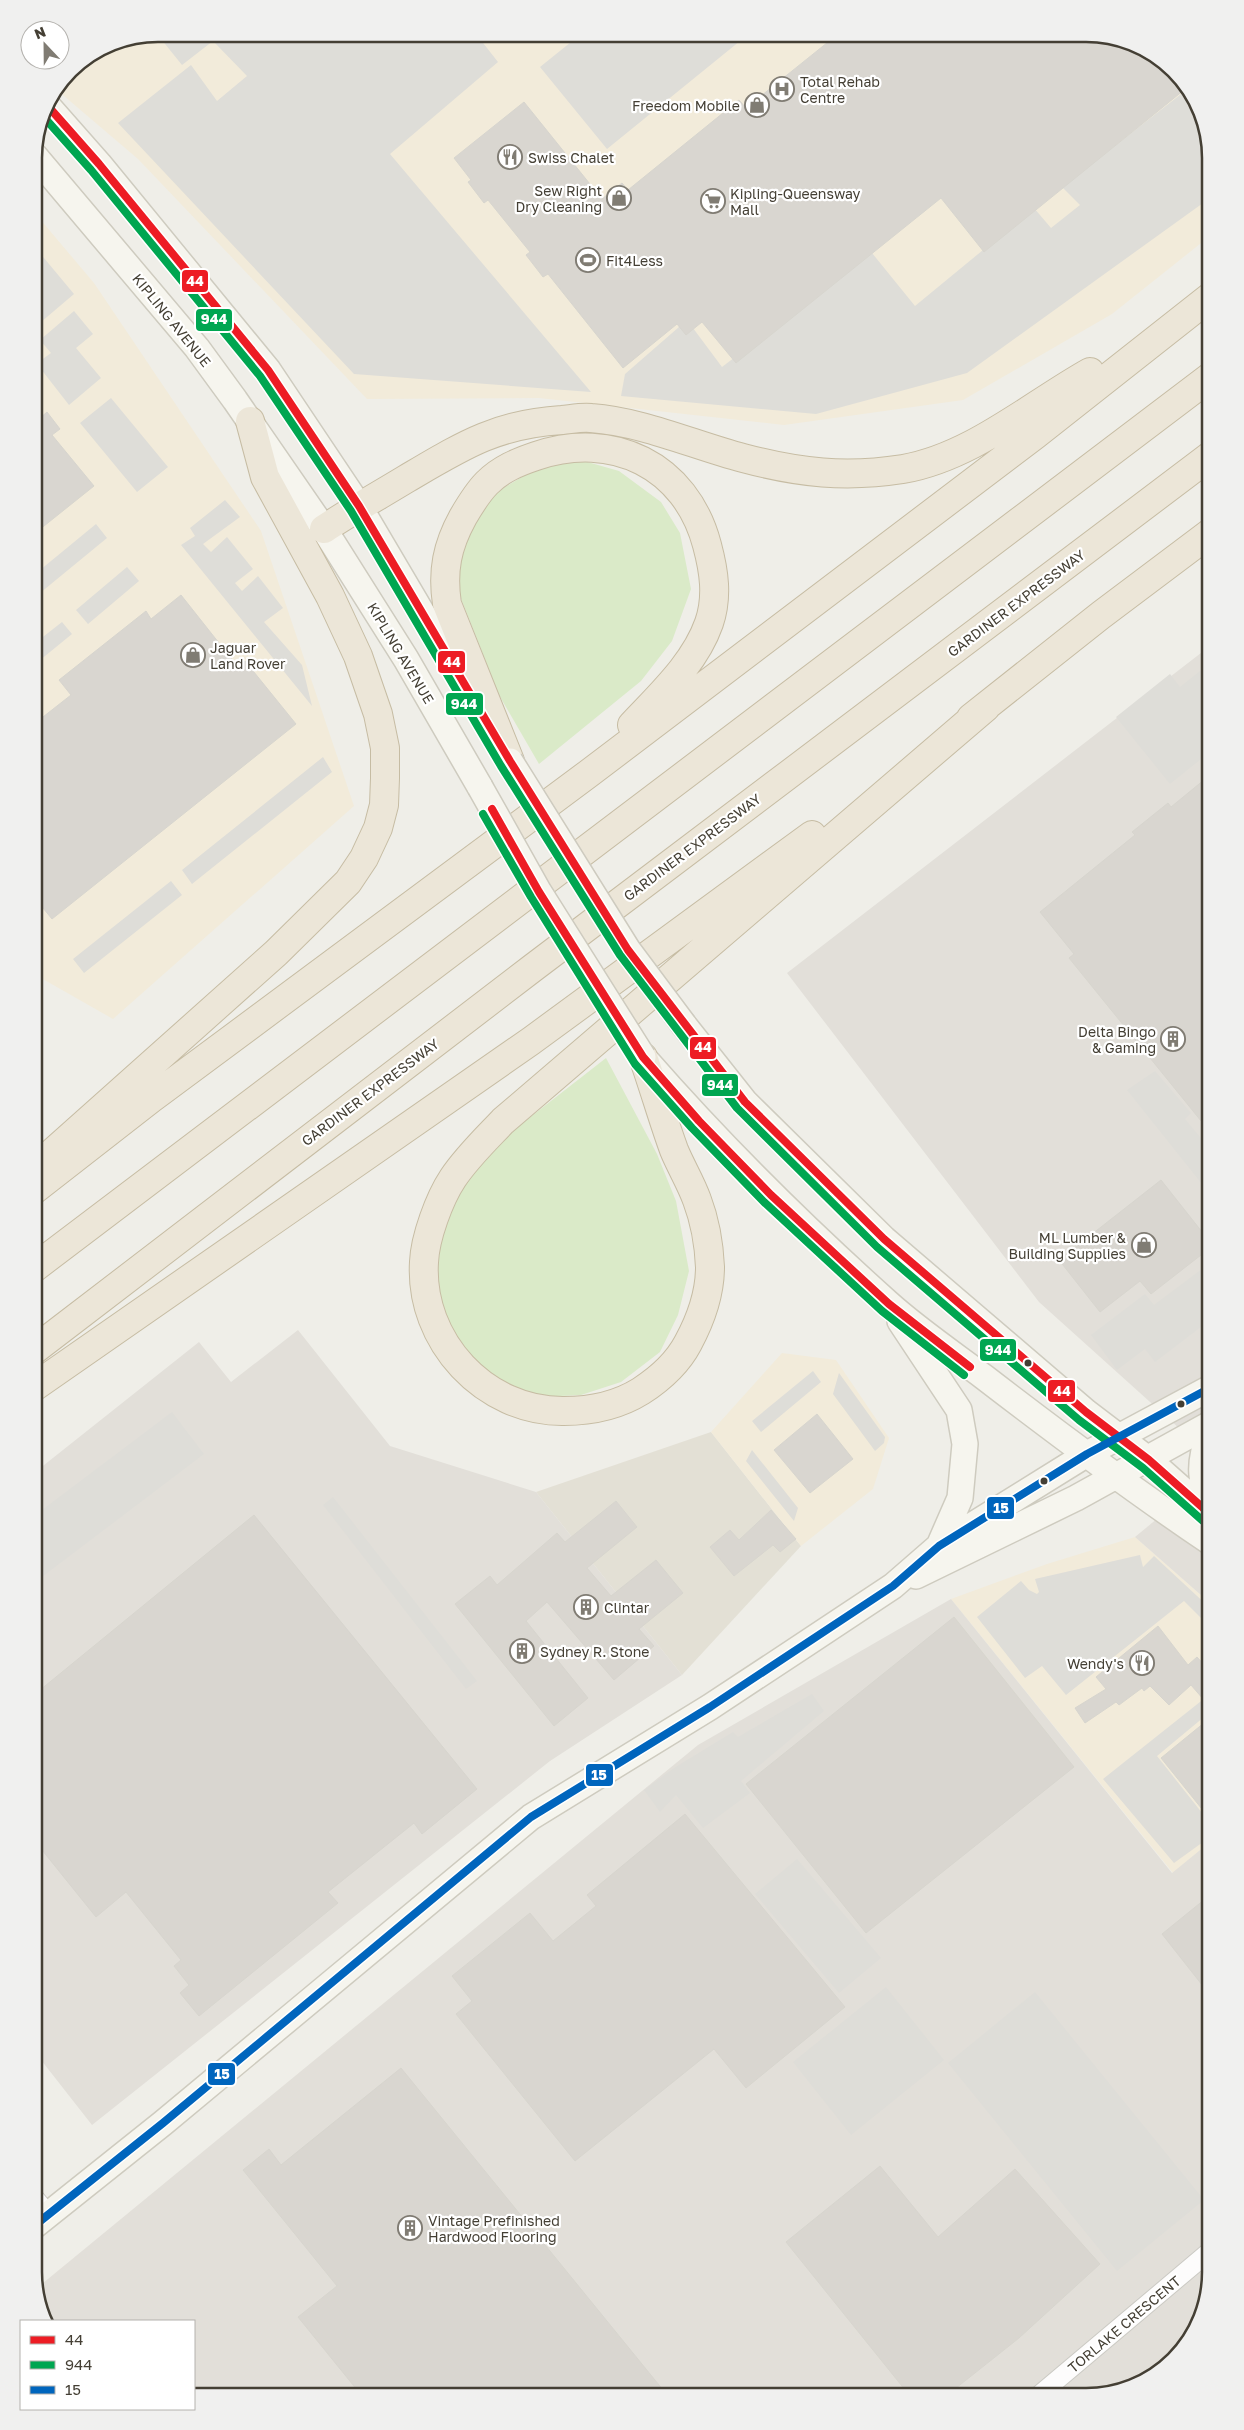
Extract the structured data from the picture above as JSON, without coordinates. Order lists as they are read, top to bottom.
{
  "streets": {
    "highway": ["GARDINER EXPRESSWAY"],
    "main road": ["KIPLING AVENUE"],
    "street": ["TORLAKE CRESCENT"]
  },
  "places": {
    "hospital": ["Total Rehab Centre"],
    "shop": [
      "Freedom Mobile",
      "Sew Right Dry Cleaning",
      "Jaguar Land Rover",
      "ML Lumber & Building Supplies"
    ],
    "restaurant": ["Swiss Chalet", "Wendy's"],
    "supermarket": ["Kipling-Queensway Mall"],
    "sports": ["Fit4Less"],
    "building": [
      "Delta Bingo & Gaming",
      "Clintar",
      "Sydney R. Stone",
      "Vintage Prefinished Hardwood Flooring"
    ]
  },
  "lines": ["transit line 44", "transit line 944", "transit line 15"],
  "legend": ["44", "944", "15"],
  "north": "top"
}
